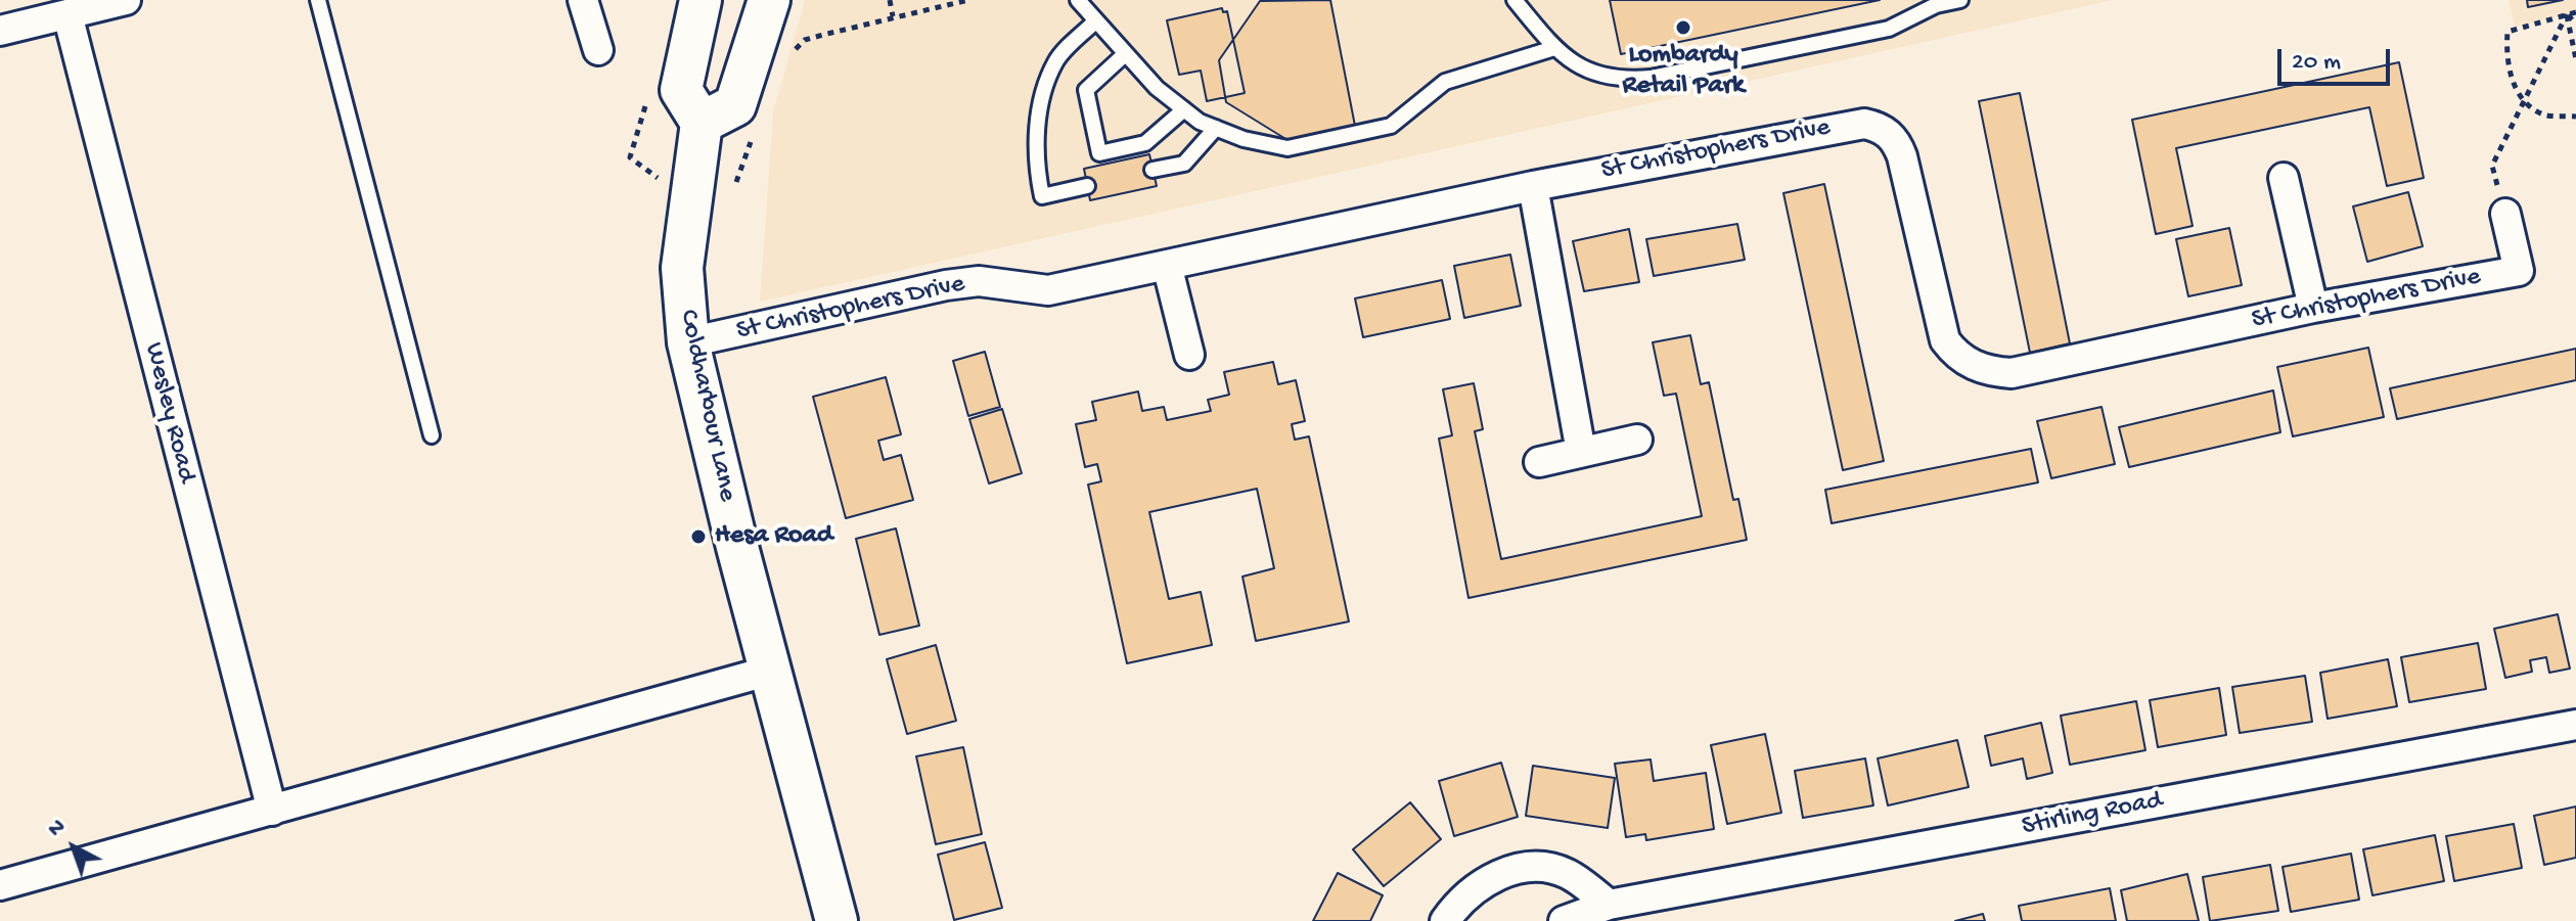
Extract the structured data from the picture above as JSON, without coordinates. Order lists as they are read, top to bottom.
{
  "streets": {
    "street": [
      "St Christophers Drive",
      "Coldharbour Lane",
      "Wesley Road",
      "Stirling Road"
    ]
  },
  "crossings": [
    ["St Christophers Drive", "Coldharbour Lane"]
  ],
  "places": ["Lombardy Retail Park", "Hesa Road"],
  "scale_bar": "20 m",
  "north": "top left"
}
